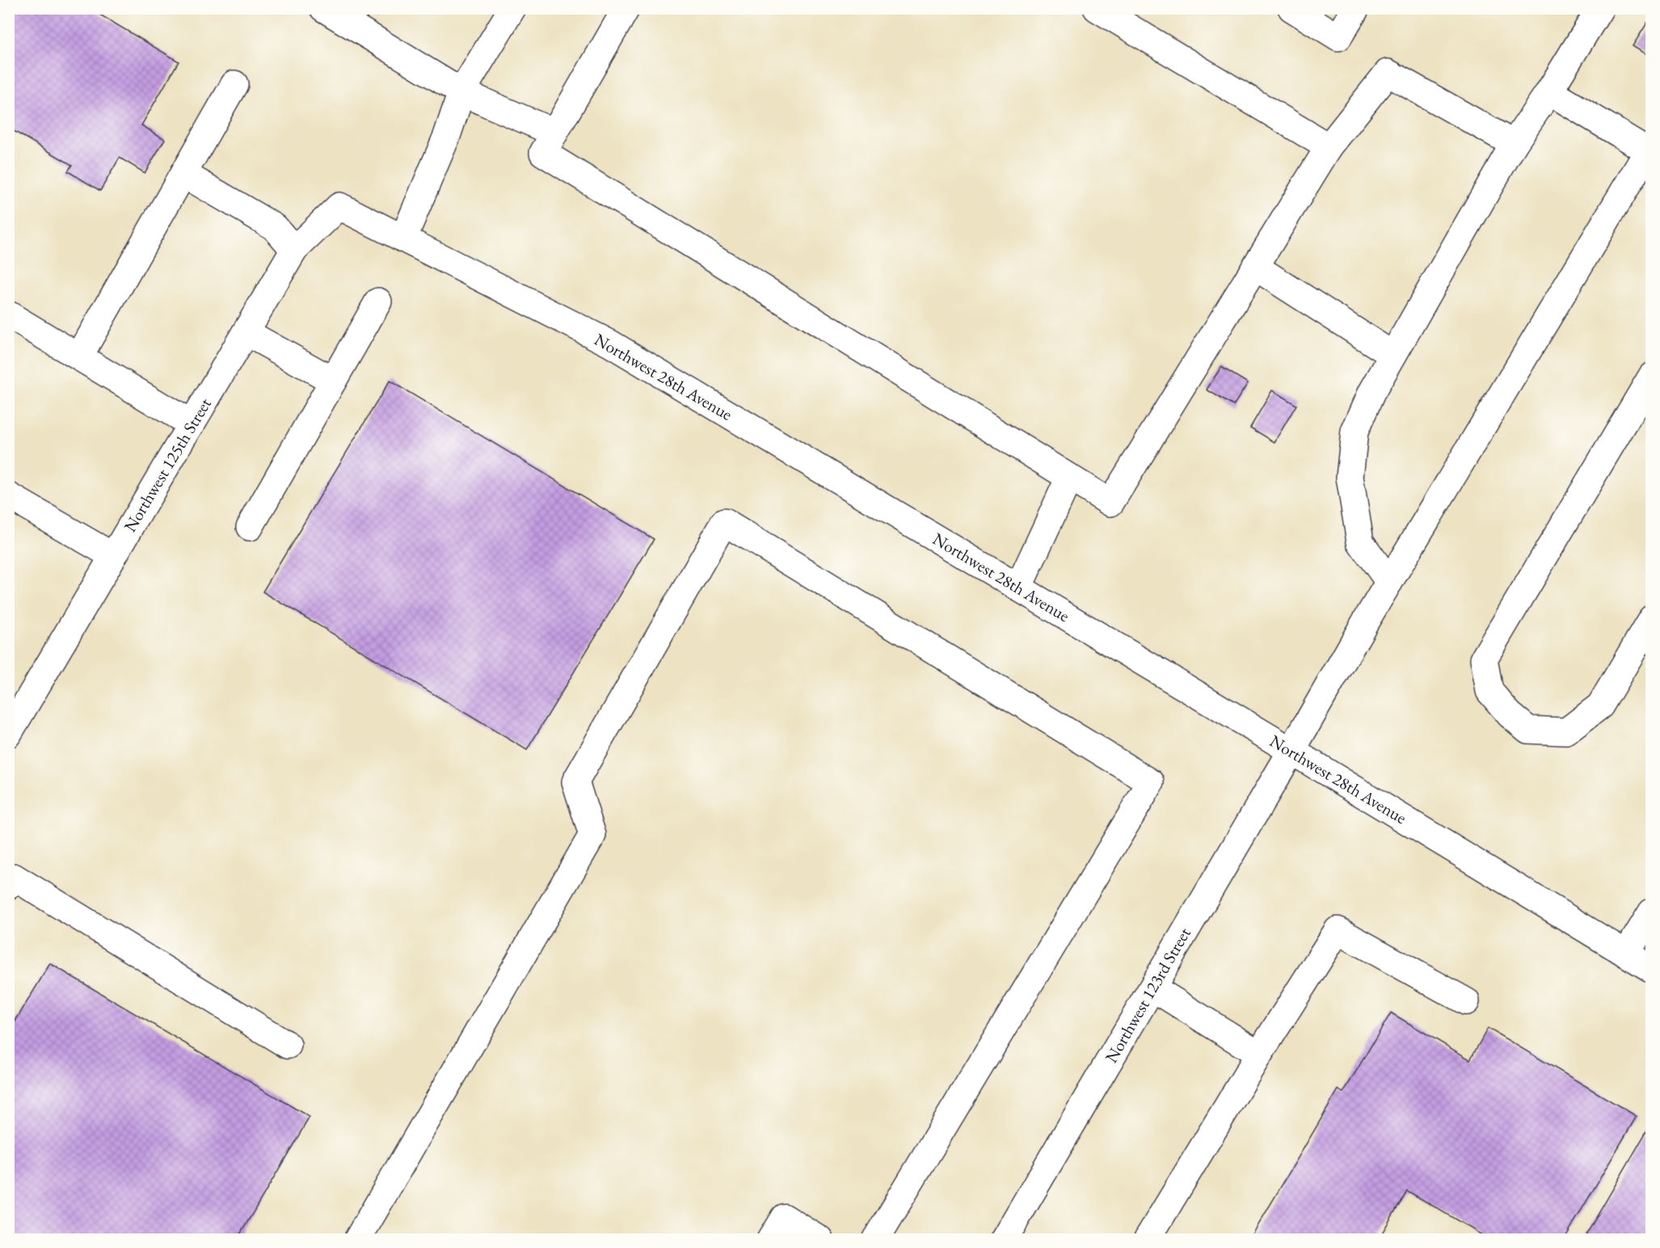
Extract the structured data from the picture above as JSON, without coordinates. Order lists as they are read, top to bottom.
{
  "streets": {
    "street": ["Northwest 28th Avenue", "Northwest 125th Street", "Northwest 123rd Street"]
  },
  "crossings": [
    ["Northwest 28th Avenue", "Northwest 125th Street"],
    ["Northwest 28th Avenue", "Northwest 123rd Street"]
  ]
}
